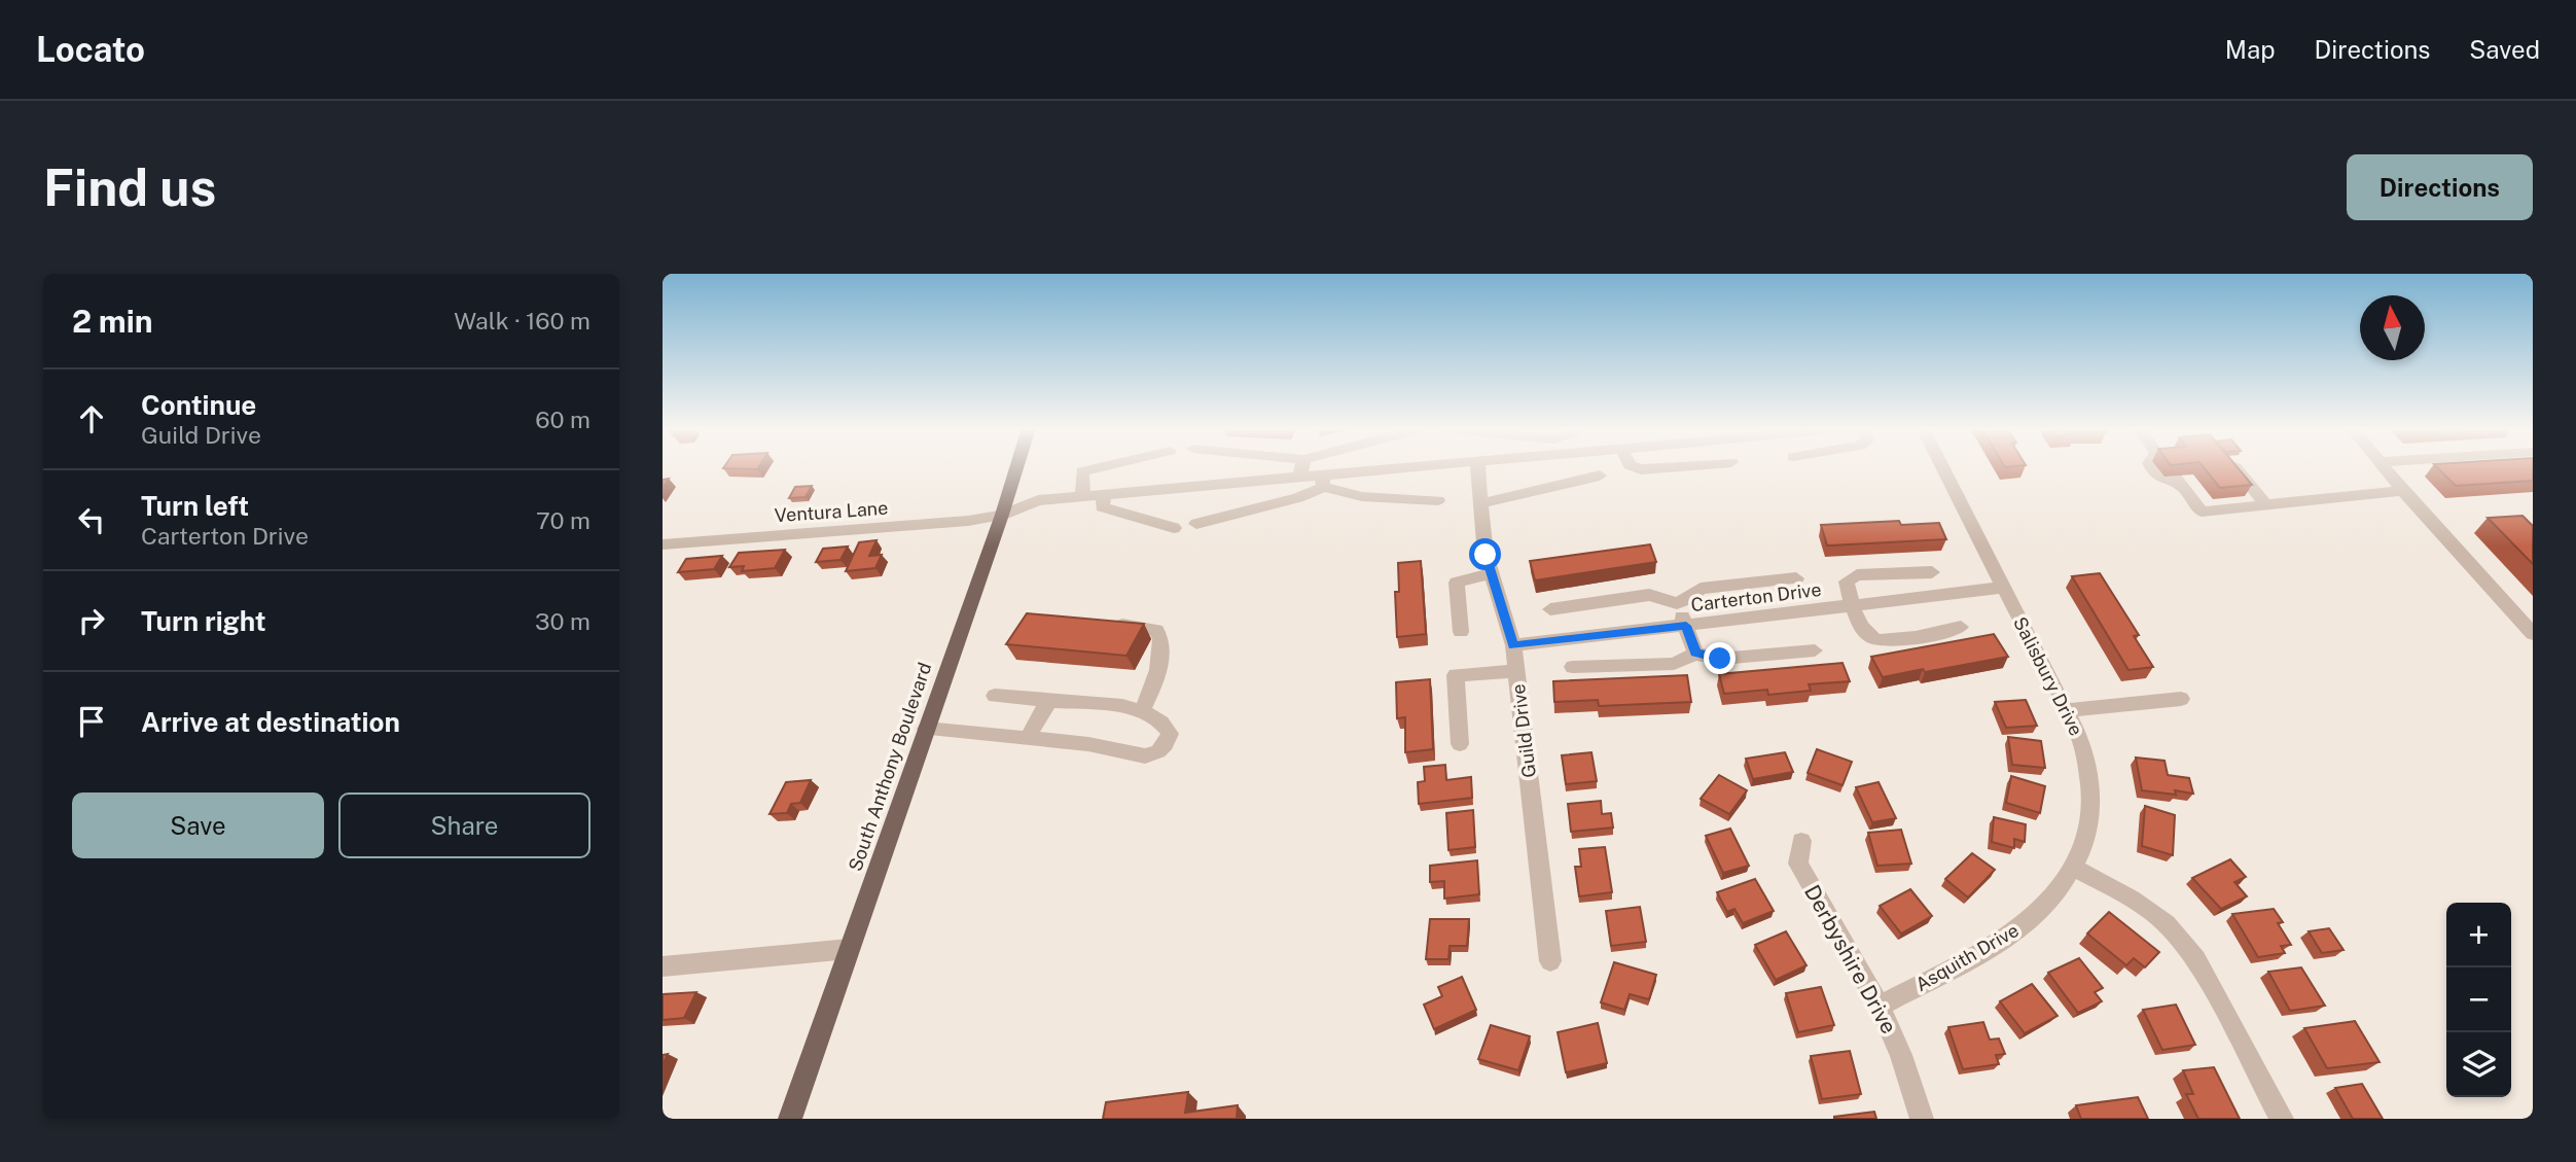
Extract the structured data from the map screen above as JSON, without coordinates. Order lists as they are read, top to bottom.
{
  "streets": {
    "main road": ["South Anthony Boulevard"],
    "street": [
      "Ventura Lane",
      "Carterton Drive",
      "Salisbury Drive",
      "Guild Drive",
      "Asquith Drive",
      "Derbyshire Drive"
    ]
  },
  "crossings": [
    ["Ventura Lane", "South Anthony Boulevard"],
    ["Carterton Drive", "Salisbury Drive"],
    ["Carterton Drive", "Guild Drive"],
    ["Salisbury Drive", "Asquith Drive"],
    ["Asquith Drive", "Derbyshire Drive"]
  ],
  "north": "top",
  "page": {
    "header": "Locato",
    "nav": ["Map", "Directions", "Saved"],
    "buttons": [
      "Directions",
      ["Save", "Share"]
    ],
    "title": "Find us",
    "heading": ["2 min", "Walk · 160 m"],
    "list": [
      ["Continue", "Guild Drive", "60 m"],
      ["Turn left", "Carterton Drive", "70 m"],
      ["Turn right", "30 m"],
      "Arrive at destination"
    ],
    "map_buttons": ["+", "−"]
  }
}
